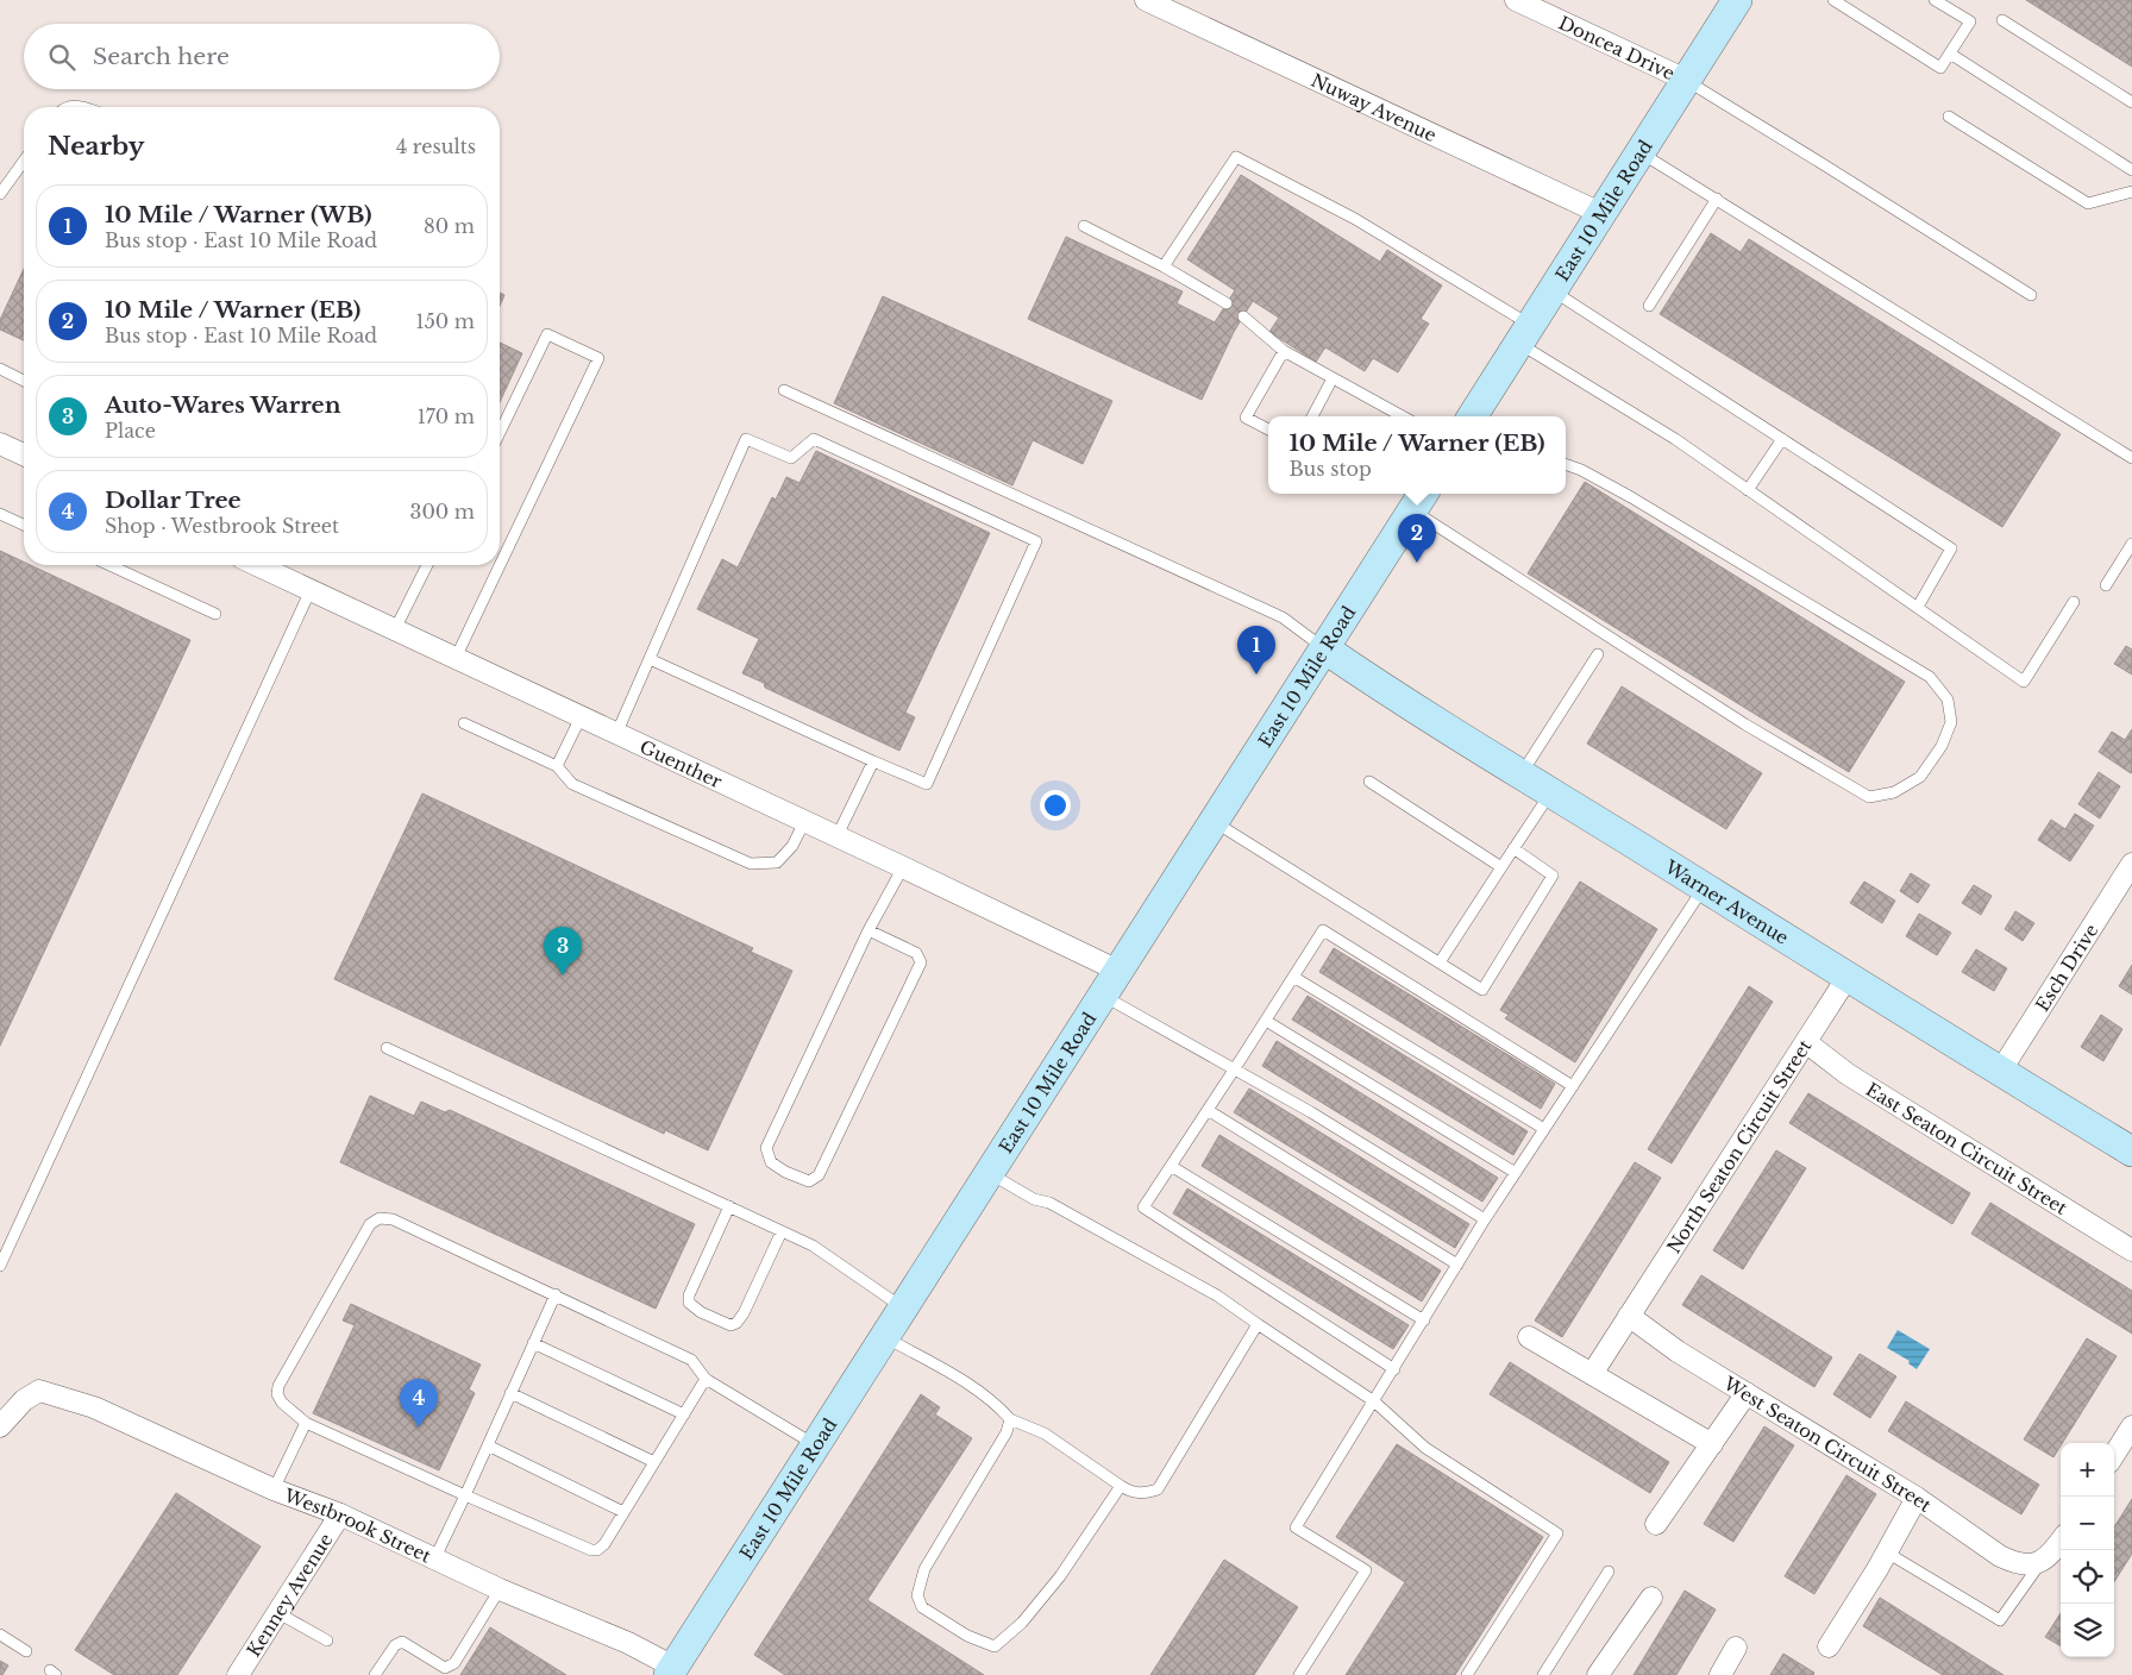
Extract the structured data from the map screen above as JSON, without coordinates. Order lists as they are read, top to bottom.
{
  "streets": {
    "main road": ["East 10 Mile Road", "Warner Avenue"],
    "street": [
      "Doncea Drive",
      "Nuway Avenue",
      "Guenther",
      "Esch Drive",
      "North Seaton Circuit Street",
      "East Seaton Circuit Street",
      "West Seaton Circuit Street",
      "Westbrook Street",
      "Kenney Avenue"
    ]
  },
  "crossings": [
    ["Doncea Drive", "East 10 Mile Road"],
    ["Nuway Avenue", "East 10 Mile Road"],
    ["East 10 Mile Road", "Guenther"],
    ["East 10 Mile Road", "Warner Avenue"],
    ["East 10 Mile Road", "Westbrook Street"],
    ["Warner Avenue", "Esch Drive"],
    ["Warner Avenue", "North Seaton Circuit Street"],
    ["North Seaton Circuit Street", "East Seaton Circuit Street"],
    ["North Seaton Circuit Street", "West Seaton Circuit Street"],
    ["Westbrook Street", "Kenney Avenue"]
  ],
  "page": {
    "search": "Search here",
    "heading": ["Nearby", "4 results"],
    "list": [
      {
        "mark": "1",
        "name": "10 Mile / Warner (WB)",
        "note": "Bus stop · East 10 Mile Road",
        "value": "80 m"
      },
      {
        "mark": "2",
        "name": "10 Mile / Warner (EB)",
        "note": "Bus stop · East 10 Mile Road",
        "value": "150 m"
      },
      {
        "mark": "3",
        "name": "Auto-Wares Warren",
        "note": "Place",
        "value": "170 m"
      },
      {
        "mark": "4",
        "name": "Dollar Tree",
        "note": "Shop · Westbrook Street",
        "value": "300 m"
      }
    ],
    "popup": ["10 Mile / Warner (EB)", "Bus stop"],
    "pins": [
      "2",
      "1",
      "3",
      "4"
    ],
    "map_buttons": ["+", "−"]
  }
}
